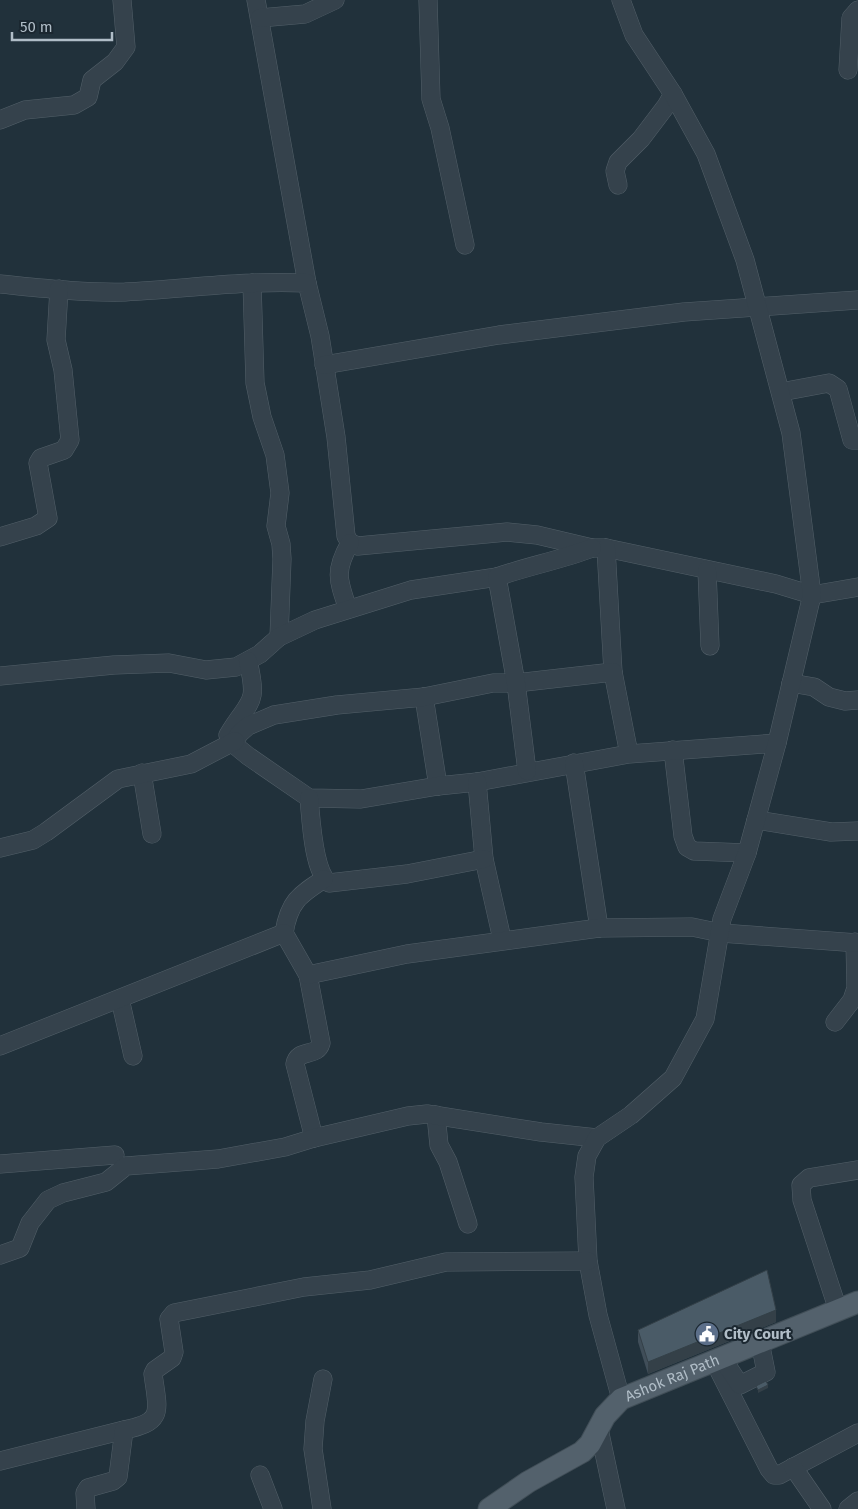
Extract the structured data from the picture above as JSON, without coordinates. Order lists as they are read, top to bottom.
{
  "streets": {
    "main road": ["Ashok Raj Path"]
  },
  "places": {
    "public building": ["City Court"]
  },
  "scale_bar": "50 m"
}
